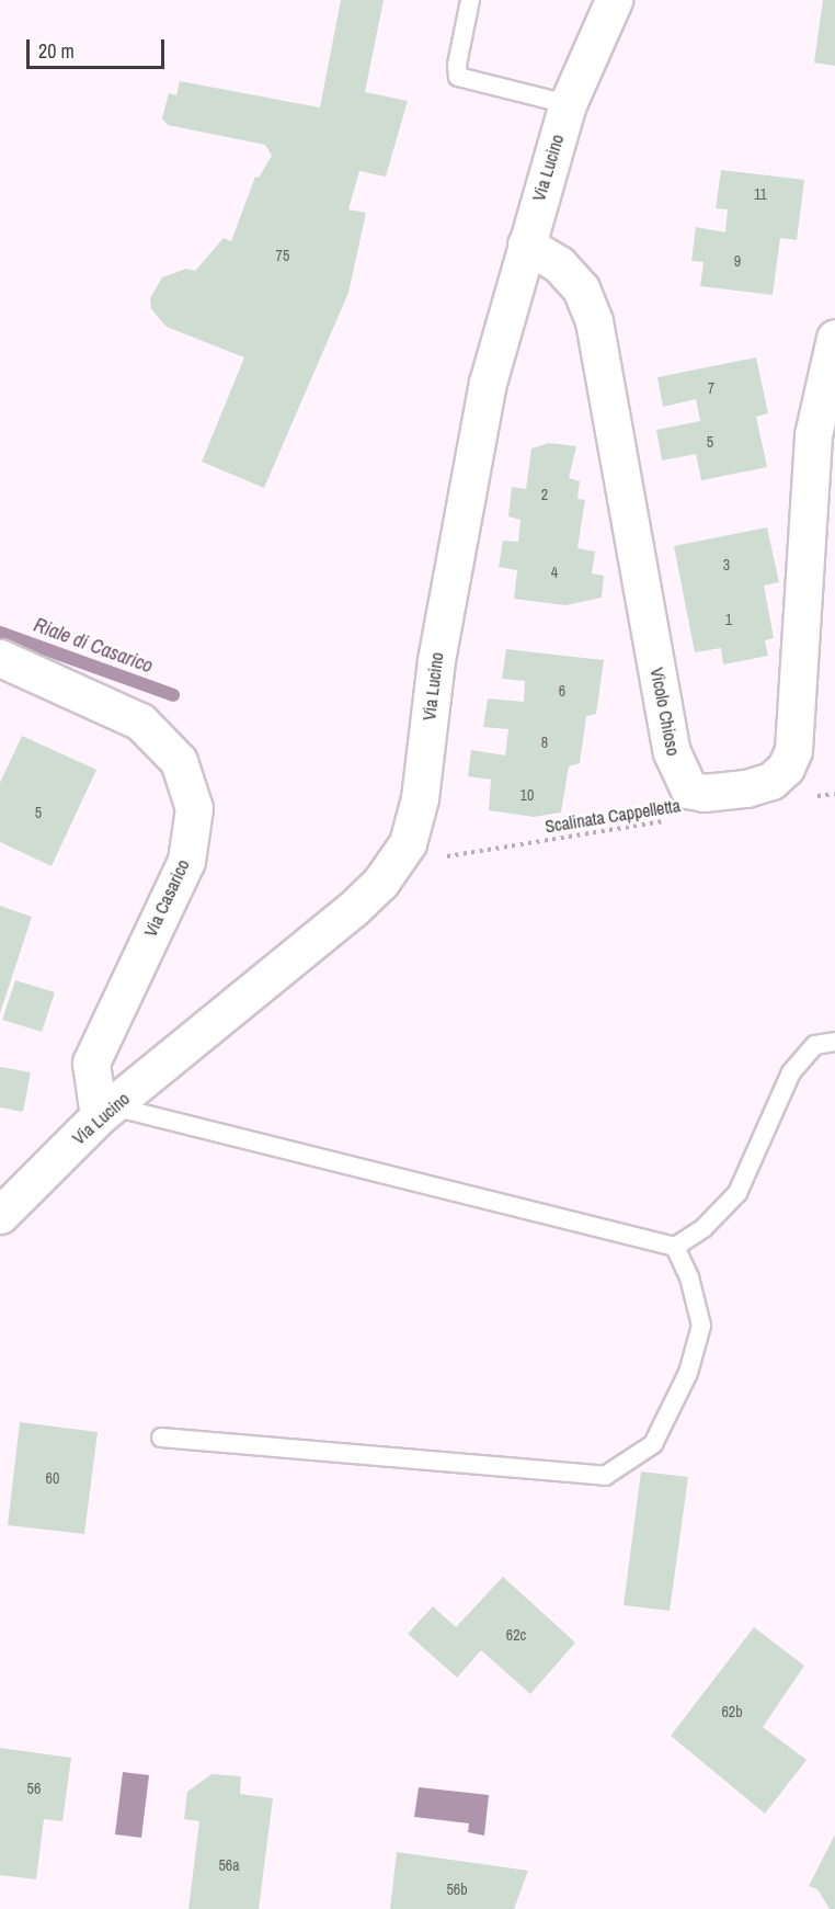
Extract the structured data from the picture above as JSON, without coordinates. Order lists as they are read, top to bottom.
{
  "streets": {
    "street": ["Via Lucino", "Vicolo Chioso", "Via Casarico"],
    "path": ["Scalinata Cappelletta"]
  },
  "crossings": [
    ["Via Lucino", "Vicolo Chioso"],
    ["Via Lucino", "Scalinata Cappelletta"],
    ["Via Lucino", "Via Casarico"]
  ],
  "water": ["Riale di Casarico"],
  "house_numbers": [
    "11",
    "75",
    "9",
    "7",
    "5",
    "2",
    "3",
    "4",
    "1",
    "6",
    "8",
    "10",
    "5",
    "60",
    "62c",
    "62b",
    "56",
    "56a",
    "56b"
  ],
  "scale_bar": "20 m"
}
